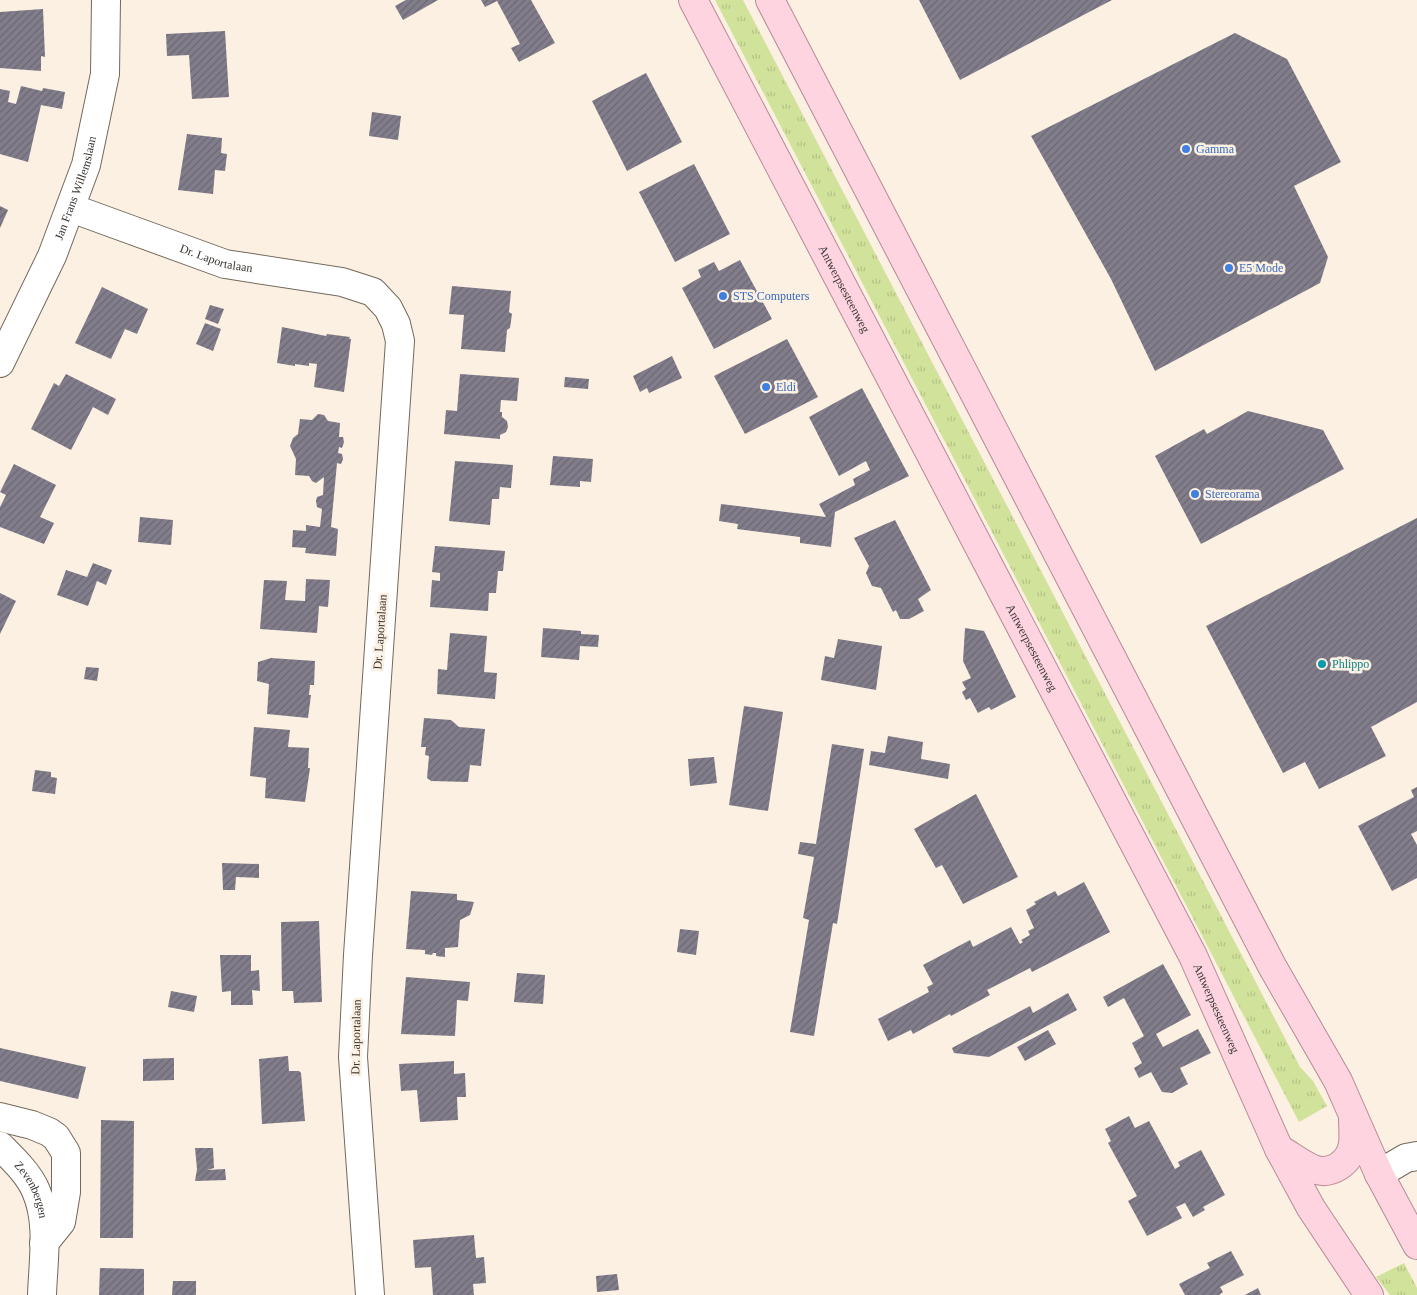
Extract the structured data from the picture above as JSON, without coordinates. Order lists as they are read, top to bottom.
{
  "streets": {
    "main road": ["Antwerpsesteenweg"],
    "street": ["Jan Frans Willemslaan", "Dr. Laportalaan", "Zevenbergen"]
  },
  "crossings": [
    ["Jan Frans Willemslaan", "Dr. Laportalaan"]
  ],
  "places": [
    "Gamma",
    "E5 Mode",
    "STS Computers",
    "Eldi",
    "Stereorama",
    "Phlippo"
  ]
}
